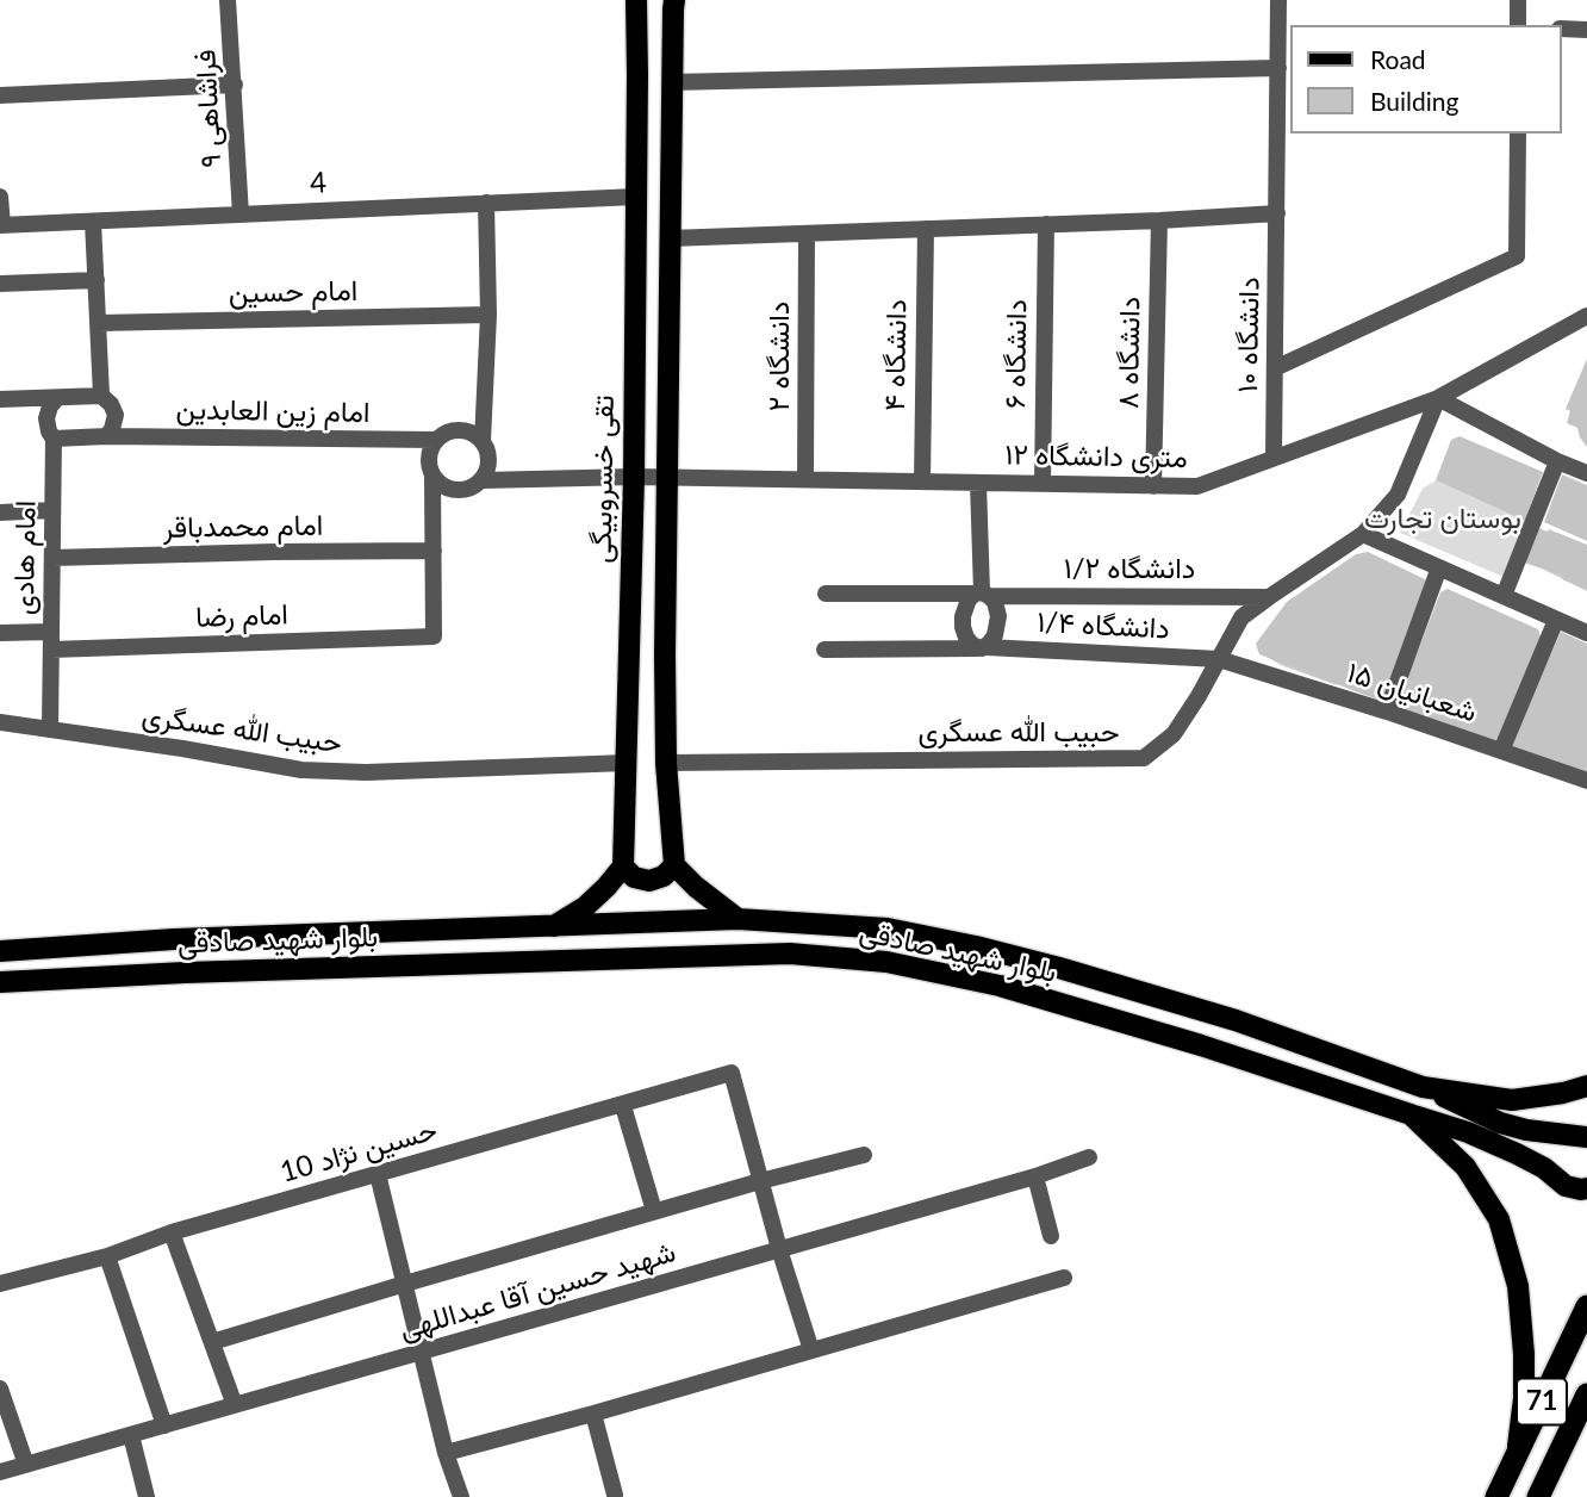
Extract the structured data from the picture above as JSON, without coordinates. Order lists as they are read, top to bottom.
{
  "streets": {
    "highway": ["71"],
    "main road": ["تقی خسروبیگی", "بلوار شهید صادقی"],
    "street": [
      "فراشاهی ۹",
      "4",
      "امام حسین",
      "دانشگاه ۱۰",
      "دانشگاه ۸",
      "دانشگاه ۶",
      "دانشگاه ۴",
      "دانشگاه ۲",
      "امام زین العابدین",
      "۱۲ متری دانشگاه",
      "امام محمدباقر",
      "امام هادی",
      "دانشگاه ۱/۲",
      "امام رضا",
      "دانشگاه ۱/۴",
      "شعبانیان ۱۵",
      "حبیب الله عسگری",
      "حسین نژاد 10",
      "شهید حسین آقا عبداللهی"
    ]
  },
  "crossings": [
    ["فراشاهی ۹", "4"],
    ["4", "تقی خسروبیگی"],
    ["دانشگاه ۱۰", "۱۲ متری دانشگاه"],
    ["دانشگاه ۸", "۱۲ متری دانشگاه"],
    ["دانشگاه ۶", "۱۲ متری دانشگاه"],
    ["دانشگاه ۴", "۱۲ متری دانشگاه"],
    ["دانشگاه ۲", "۱۲ متری دانشگاه"],
    ["امام زین العابدین", "۱۲ متری دانشگاه"],
    ["امام زین العابدین", "امام هادی"],
    ["۱۲ متری دانشگاه", "تقی خسروبیگی"],
    ["۱۲ متری دانشگاه", "حبیب الله عسگری"],
    ["تقی خسروبیگی", "حبیب الله عسگری"],
    ["امام محمدباقر", "امام هادی"],
    ["امام محمدباقر", "امام رضا"],
    ["امام هادی", "امام رضا"],
    ["امام هادی", "حبیب الله عسگری"],
    ["دانشگاه ۱/۲", "دانشگاه ۱/۴"],
    ["دانشگاه ۱/۲", "حبیب الله عسگری"],
    ["دانشگاه ۱/۴", "شعبانیان ۱۵"],
    ["دانشگاه ۱/۴", "حبیب الله عسگری"],
    ["شعبانیان ۱۵", "حبیب الله عسگری"],
    ["بلوار شهید صادقی", "71"]
  ],
  "parks": ["بوستان تجارت"],
  "legend": ["Road", "Building"]
}
